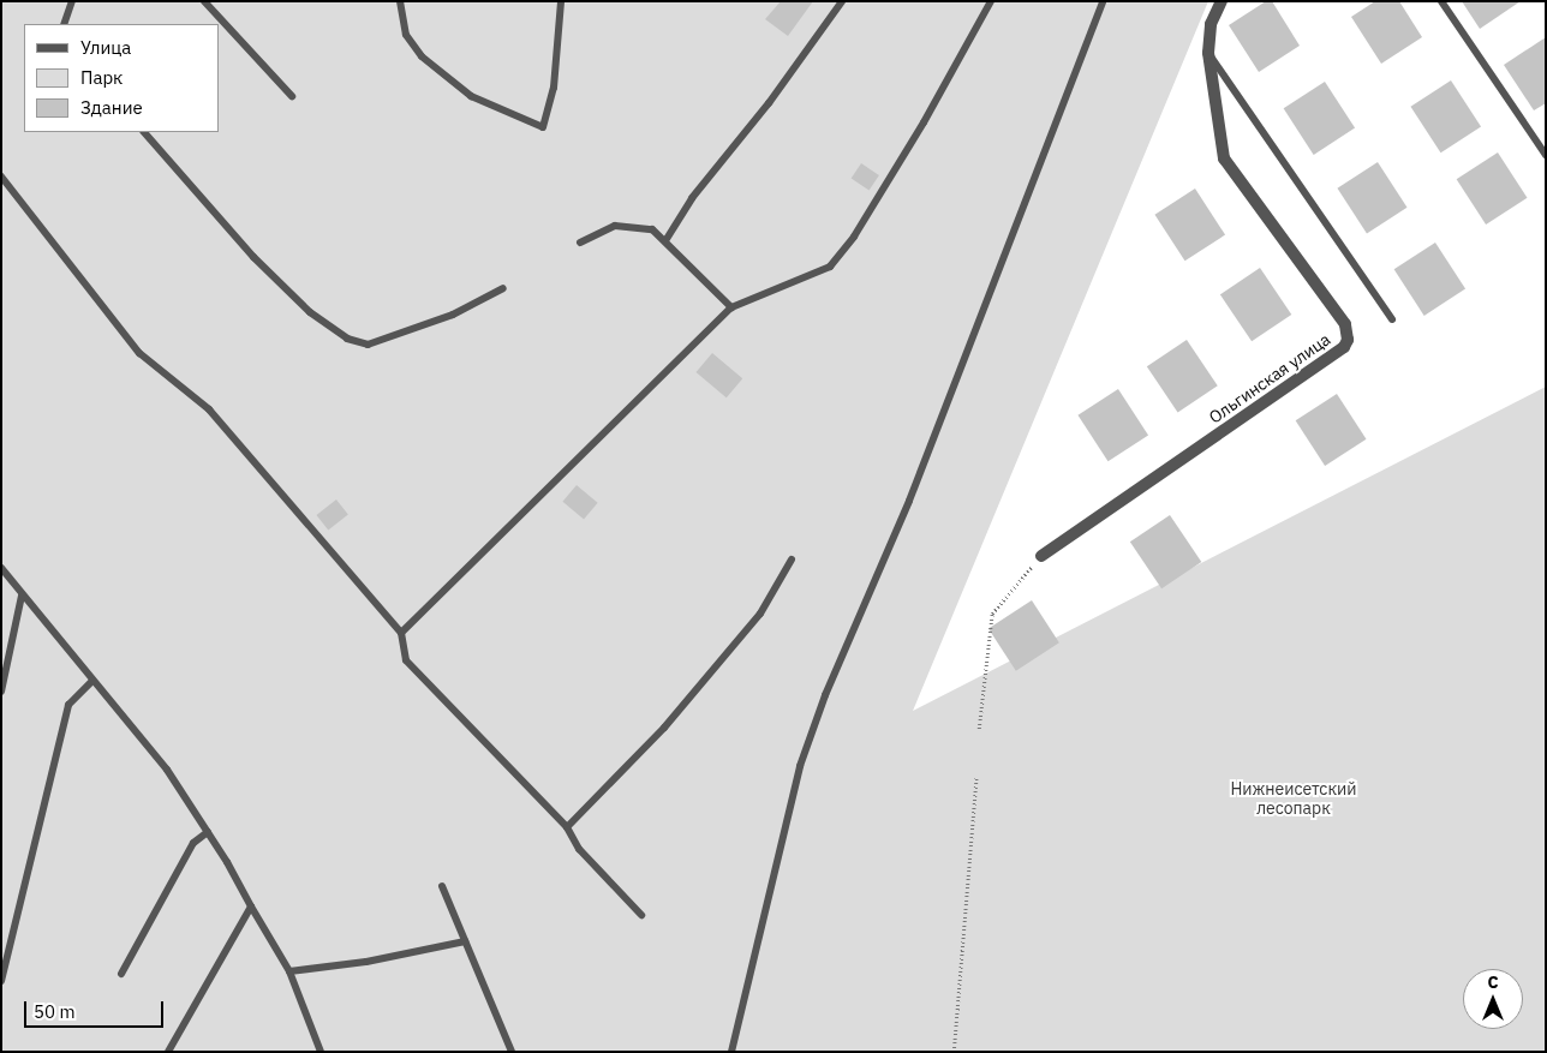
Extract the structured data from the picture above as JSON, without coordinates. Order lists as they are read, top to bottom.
{
  "streets": {
    "street": ["Ольгинская улица"]
  },
  "parks": ["Нижнеисетский лесопарк"],
  "legend": ["Улица", "Парк", "Здание"],
  "scale_bar": "50 m",
  "north": "top"
}
